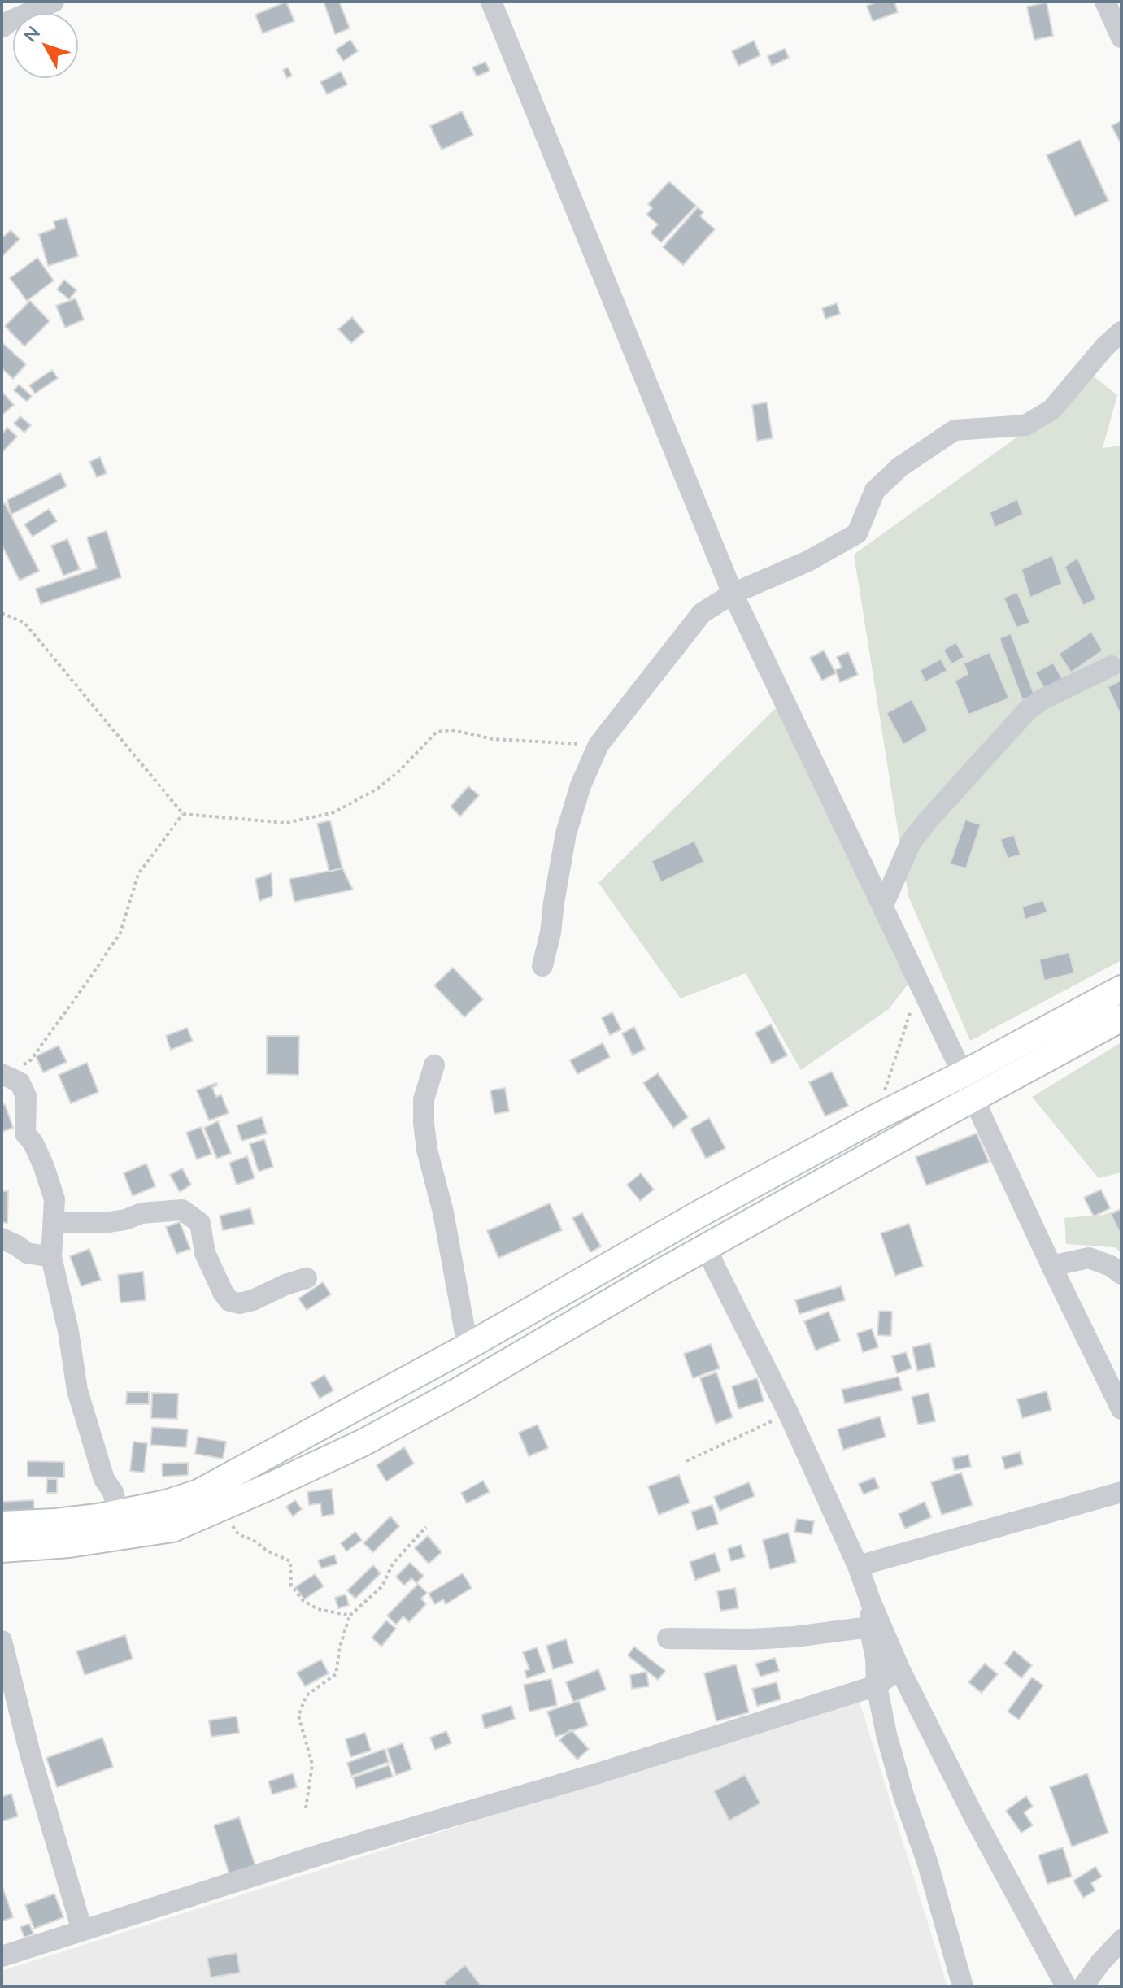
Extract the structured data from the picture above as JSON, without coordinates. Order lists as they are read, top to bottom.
{
  "north": "top left"
}
